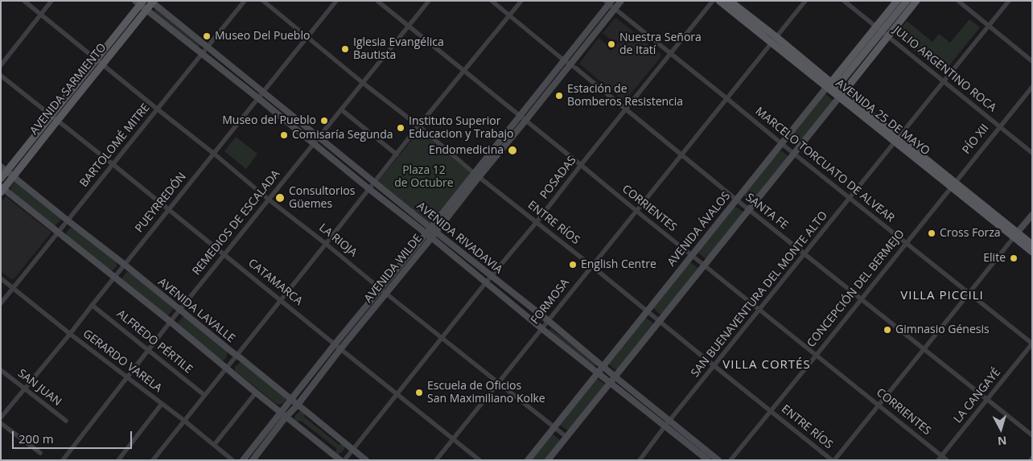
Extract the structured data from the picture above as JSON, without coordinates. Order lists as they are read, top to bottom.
{
  "streets": {
    "main road": [
      "AVENIDA SARMIENTO",
      "AVENIDA 25 DE MAYO",
      "AVENIDA ÁVALOS",
      "AVENIDA RIVADAVIA",
      "AVENIDA WILDE",
      "AVENIDA LAVALLE"
    ],
    "street": [
      "JULIO ARGENTINO ROCA",
      "PÍO XII",
      "BARTOLOMÉ MITRE",
      "MARCELO TORCUATO DE ALVEAR",
      "POSADAS",
      "PUEYRREDÓN",
      "CORRIENTES",
      "SANTA FE",
      "REMEDIOS DE ESCALADA",
      "ENTRE RÍOS",
      "LA RIOJA",
      "CATAMARCA",
      "CONCEPCIÓN DEL BERMEJO",
      "SAN BUENAVENTURA DEL MONTE ALTO",
      "FORMOSA",
      "ALFREDO PÉRTILE",
      "GERARDO VARELA",
      "SAN JUAN",
      "LA CANGAYÉ"
    ]
  },
  "crossings": [
    ["JULIO ARGENTINO ROCA", "PÍO XII"],
    ["JULIO ARGENTINO ROCA", "SAN BUENAVENTURA DEL MONTE ALTO"],
    ["AVENIDA SARMIENTO", "AVENIDA RIVADAVIA"],
    ["AVENIDA SARMIENTO", "LA RIOJA"],
    ["AVENIDA SARMIENTO", "CATAMARCA"],
    ["AVENIDA SARMIENTO", "AVENIDA LAVALLE"],
    ["AVENIDA 25 DE MAYO", "PÍO XII"],
    ["AVENIDA 25 DE MAYO", "AVENIDA ÁVALOS"],
    ["AVENIDA 25 DE MAYO", "CONCEPCIÓN DEL BERMEJO"],
    ["AVENIDA 25 DE MAYO", "SAN BUENAVENTURA DEL MONTE ALTO"],
    ["AVENIDA 25 DE MAYO", "FORMOSA"],
    ["PÍO XII", "CONCEPCIÓN DEL BERMEJO"],
    ["BARTOLOMÉ MITRE", "AVENIDA RIVADAVIA"],
    ["BARTOLOMÉ MITRE", "LA RIOJA"],
    ["BARTOLOMÉ MITRE", "CATAMARCA"],
    ["BARTOLOMÉ MITRE", "AVENIDA LAVALLE"],
    ["BARTOLOMÉ MITRE", "GERARDO VARELA"],
    ["MARCELO TORCUATO DE ALVEAR", "POSADAS"],
    ["MARCELO TORCUATO DE ALVEAR", "AVENIDA ÁVALOS"],
    ["MARCELO TORCUATO DE ALVEAR", "AVENIDA WILDE"],
    ["MARCELO TORCUATO DE ALVEAR", "CONCEPCIÓN DEL BERMEJO"],
    ["MARCELO TORCUATO DE ALVEAR", "SAN BUENAVENTURA DEL MONTE ALTO"],
    ["MARCELO TORCUATO DE ALVEAR", "FORMOSA"],
    ["MARCELO TORCUATO DE ALVEAR", "LA CANGAYÉ"],
    ["POSADAS", "CORRIENTES"],
    ["POSADAS", "SANTA FE"],
    ["POSADAS", "ENTRE RÍOS"],
    ["POSADAS", "AVENIDA RIVADAVIA"],
    ["POSADAS", "LA RIOJA"],
    ["POSADAS", "CATAMARCA"],
    ["POSADAS", "AVENIDA LAVALLE"],
    ["PUEYRREDÓN", "ENTRE RÍOS"],
    ["PUEYRREDÓN", "AVENIDA RIVADAVIA"],
    ["PUEYRREDÓN", "LA RIOJA"],
    ["PUEYRREDÓN", "CATAMARCA"],
    ["PUEYRREDÓN", "AVENIDA LAVALLE"],
    ["PUEYRREDÓN", "ALFREDO PÉRTILE"],
    ["PUEYRREDÓN", "GERARDO VARELA"],
    ["PUEYRREDÓN", "SAN JUAN"],
    ["CORRIENTES", "REMEDIOS DE ESCALADA"],
    ["CORRIENTES", "AVENIDA ÁVALOS"],
    ["CORRIENTES", "AVENIDA WILDE"],
    ["CORRIENTES", "CONCEPCIÓN DEL BERMEJO"],
    ["CORRIENTES", "SAN BUENAVENTURA DEL MONTE ALTO"],
    ["CORRIENTES", "FORMOSA"],
    ["CORRIENTES", "LA CANGAYÉ"],
    ["SANTA FE", "AVENIDA ÁVALOS"],
    ["SANTA FE", "AVENIDA WILDE"],
    ["SANTA FE", "CONCEPCIÓN DEL BERMEJO"],
    ["SANTA FE", "SAN BUENAVENTURA DEL MONTE ALTO"],
    ["SANTA FE", "FORMOSA"],
    ["SANTA FE", "LA CANGAYÉ"],
    ["REMEDIOS DE ESCALADA", "ENTRE RÍOS"],
    ["REMEDIOS DE ESCALADA", "AVENIDA RIVADAVIA"],
    ["REMEDIOS DE ESCALADA", "LA RIOJA"],
    ["REMEDIOS DE ESCALADA", "CATAMARCA"],
    ["REMEDIOS DE ESCALADA", "AVENIDA LAVALLE"],
    ["REMEDIOS DE ESCALADA", "ALFREDO PÉRTILE"],
    ["REMEDIOS DE ESCALADA", "GERARDO VARELA"],
    ["ENTRE RÍOS", "AVENIDA ÁVALOS"],
    ["ENTRE RÍOS", "AVENIDA WILDE"],
    ["ENTRE RÍOS", "CONCEPCIÓN DEL BERMEJO"],
    ["ENTRE RÍOS", "SAN BUENAVENTURA DEL MONTE ALTO"],
    ["ENTRE RÍOS", "FORMOSA"],
    ["AVENIDA ÁVALOS", "AVENIDA RIVADAVIA"],
    ["AVENIDA ÁVALOS", "LA RIOJA"],
    ["AVENIDA RIVADAVIA", "AVENIDA WILDE"],
    ["AVENIDA RIVADAVIA", "SAN BUENAVENTURA DEL MONTE ALTO"],
    ["AVENIDA RIVADAVIA", "FORMOSA"],
    ["LA RIOJA", "AVENIDA WILDE"],
    ["LA RIOJA", "FORMOSA"],
    ["AVENIDA WILDE", "CATAMARCA"],
    ["AVENIDA WILDE", "AVENIDA LAVALLE"],
    ["CATAMARCA", "FORMOSA"]
  ],
  "districts": ["VILLA PICCILI", "VILLA CORTÉS"],
  "parks": ["Plaza 12 de Octubre"],
  "places": [
    "Museo Del Pueblo",
    "Nuestra Señora de Itatí",
    "Iglesia Evangélica Bautista",
    "Estación de Bomberos Resistencia",
    "Museo del Pueblo",
    "Instituto Superior Educacion y Trabajo",
    "Comisaría Segunda",
    "Endomedicina",
    "Consultorios Güemes",
    "Cross Forza",
    "Elite",
    "English Centre",
    "Gimnasio Génesis",
    "Escuela de Oficios San Maximiliano Kolke"
  ],
  "scale_bar": "200 m",
  "north": "bottom"
}
